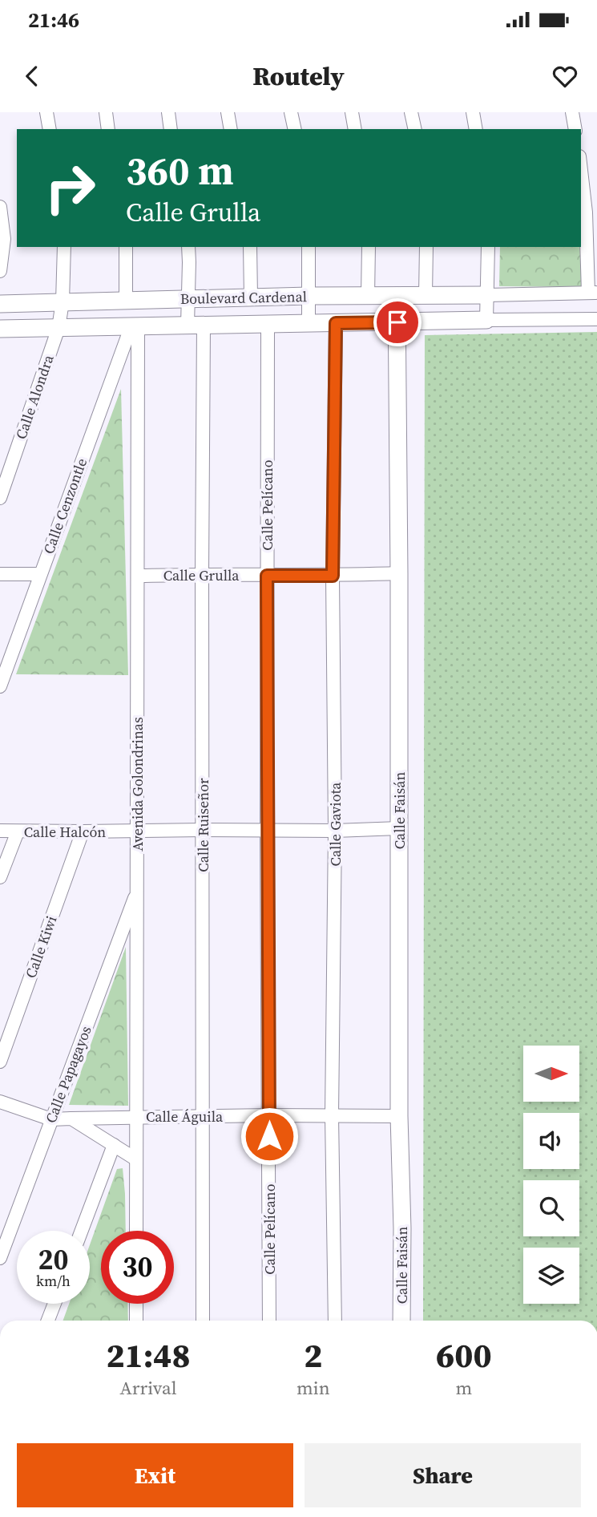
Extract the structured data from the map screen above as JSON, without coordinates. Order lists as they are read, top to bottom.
{
  "streets": {
    "street": [
      "Boulevard Cardenal",
      "Calle Alondra",
      "Calle Pelícano",
      "Calle Cenzontle",
      "Calle Grulla",
      "Avenida Golondrinas",
      "Calle Faisán",
      "Calle Gaviota",
      "Calle Ruiseñor",
      "Calle Halcón",
      "Calle Kiwi",
      "Calle Papagayos",
      "Calle Águila"
    ]
  },
  "crossings": [
    ["Boulevard Cardenal", "Calle Alondra"],
    ["Boulevard Cardenal", "Calle Pelícano"],
    ["Boulevard Cardenal", "Calle Cenzontle"],
    ["Boulevard Cardenal", "Avenida Golondrinas"],
    ["Boulevard Cardenal", "Calle Faisán"],
    ["Boulevard Cardenal", "Calle Gaviota"],
    ["Boulevard Cardenal", "Calle Ruiseñor"],
    ["Calle Pelícano", "Calle Grulla"],
    ["Calle Pelícano", "Calle Halcón"],
    ["Calle Pelícano", "Calle Águila"],
    ["Calle Cenzontle", "Avenida Golondrinas"],
    ["Calle Grulla", "Avenida Golondrinas"],
    ["Calle Grulla", "Calle Faisán"],
    ["Calle Grulla", "Calle Gaviota"],
    ["Calle Grulla", "Calle Ruiseñor"],
    ["Avenida Golondrinas", "Calle Halcón"],
    ["Avenida Golondrinas", "Calle Papagayos"],
    ["Avenida Golondrinas", "Calle Águila"],
    ["Calle Faisán", "Calle Halcón"],
    ["Calle Faisán", "Calle Águila"],
    ["Calle Gaviota", "Calle Halcón"],
    ["Calle Gaviota", "Calle Águila"],
    ["Calle Ruiseñor", "Calle Halcón"],
    ["Calle Ruiseñor", "Calle Águila"],
    ["Calle Halcón", "Calle Kiwi"],
    ["Calle Papagayos", "Calle Águila"]
  ],
  "north": "right",
  "page": {
    "status": "21:46",
    "header": "Routely",
    "turn": ["360 m", "Calle Grulla"],
    "speed": "20 km/h",
    "limit": "30",
    "eta": [
      "21:48",
      "Arrival",
      "2",
      "min",
      "600",
      "m"
    ],
    "buttons": ["Exit", "Share"]
  }
}
